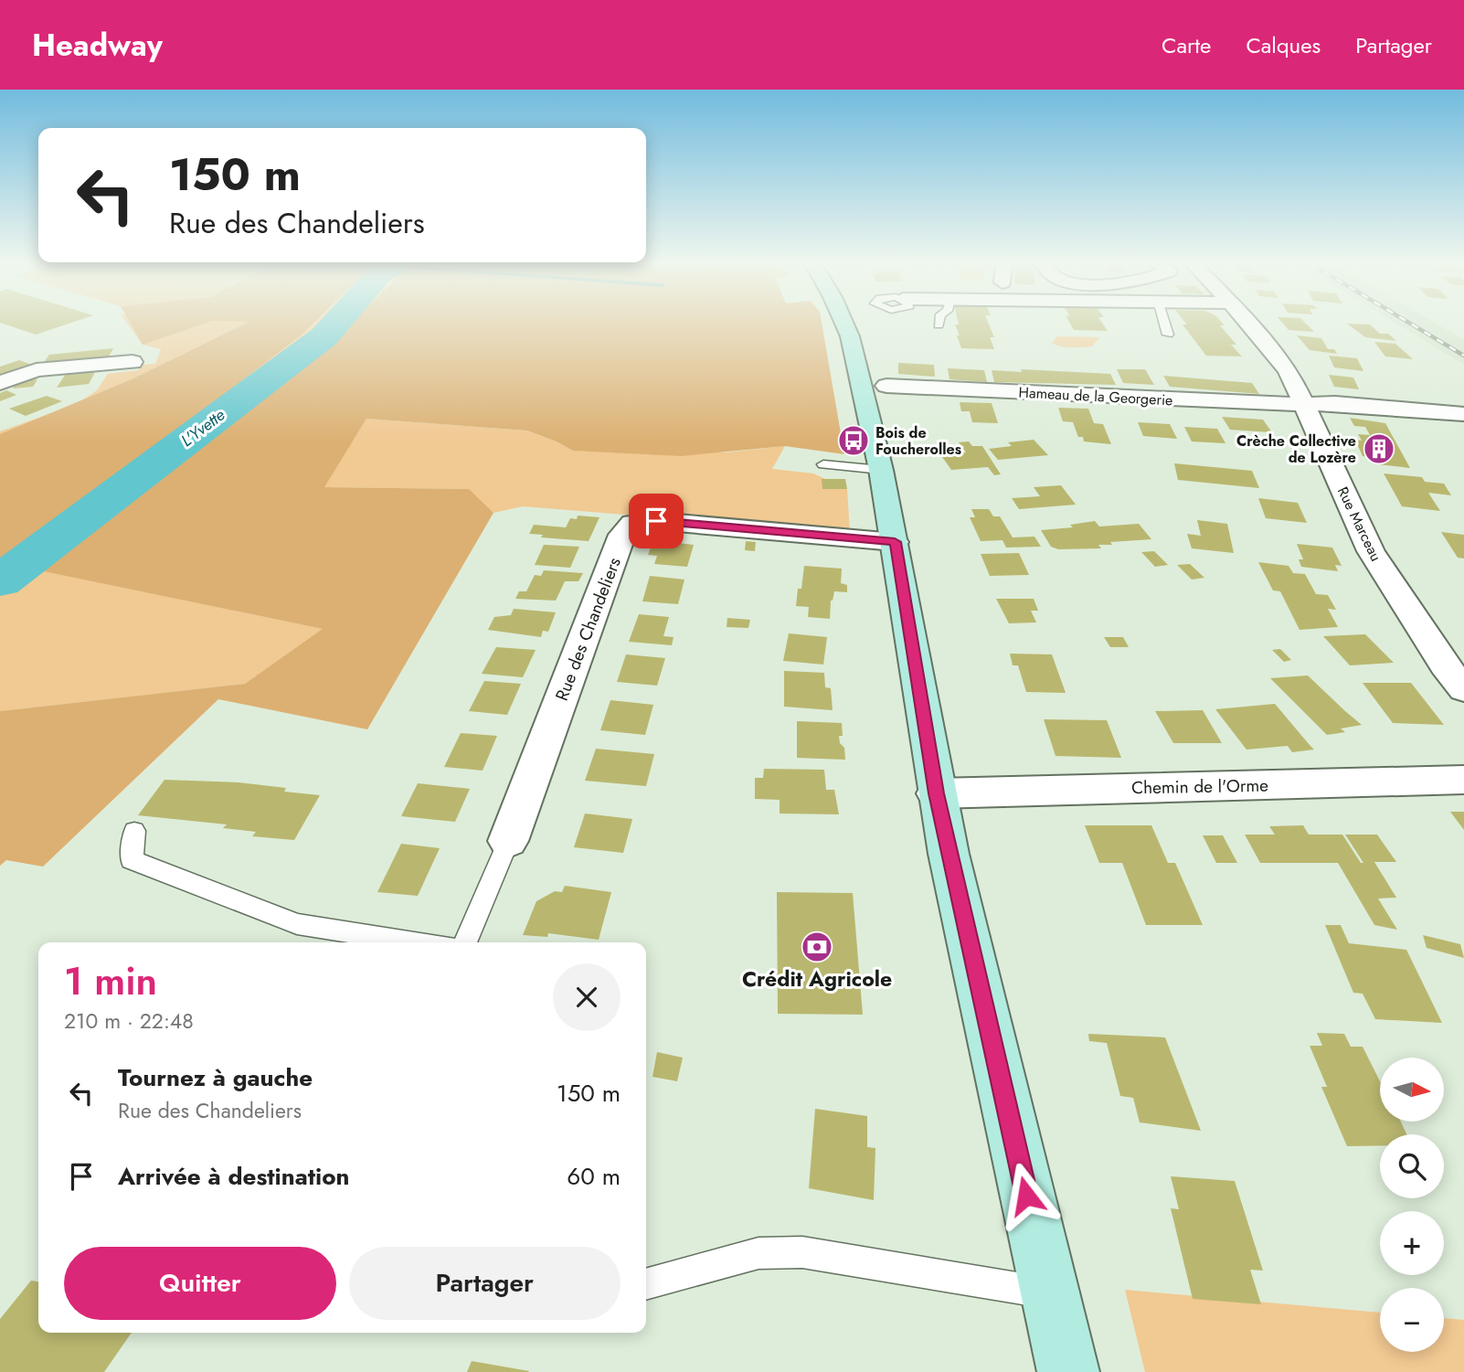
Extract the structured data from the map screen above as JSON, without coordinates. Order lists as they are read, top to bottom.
{
  "streets": {
    "street": [
      "Hameau de la Georgerie",
      "Rue Marceau",
      "Rue des Chandeliers",
      "Chemin de l'Orme"
    ]
  },
  "crossings": [
    ["Hameau de la Georgerie", "Rue Marceau"]
  ],
  "water": ["L'Yvette"],
  "places": {
    "bus stop": ["Bois de Foucherolles"],
    "building": ["Crèche Collective de Lozère"],
    "bank": ["Crédit Agricole"]
  },
  "north": "right",
  "page": {
    "header": "Headway",
    "nav": ["Carte", "Calques", "Partager"],
    "turn": ["150 m", "Rue des Chandeliers"],
    "heading": ["1 min", "210 m · 22:48"],
    "list": [
      {
        "name": "Tournez à gauche",
        "note": "Rue des Chandeliers",
        "value": "150 m"
      },
      {
        "name": "Arrivée à destination",
        "value": "60 m"
      }
    ],
    "map_buttons": ["+", "−"],
    "buttons": ["Quitter", "Partager"]
  }
}
